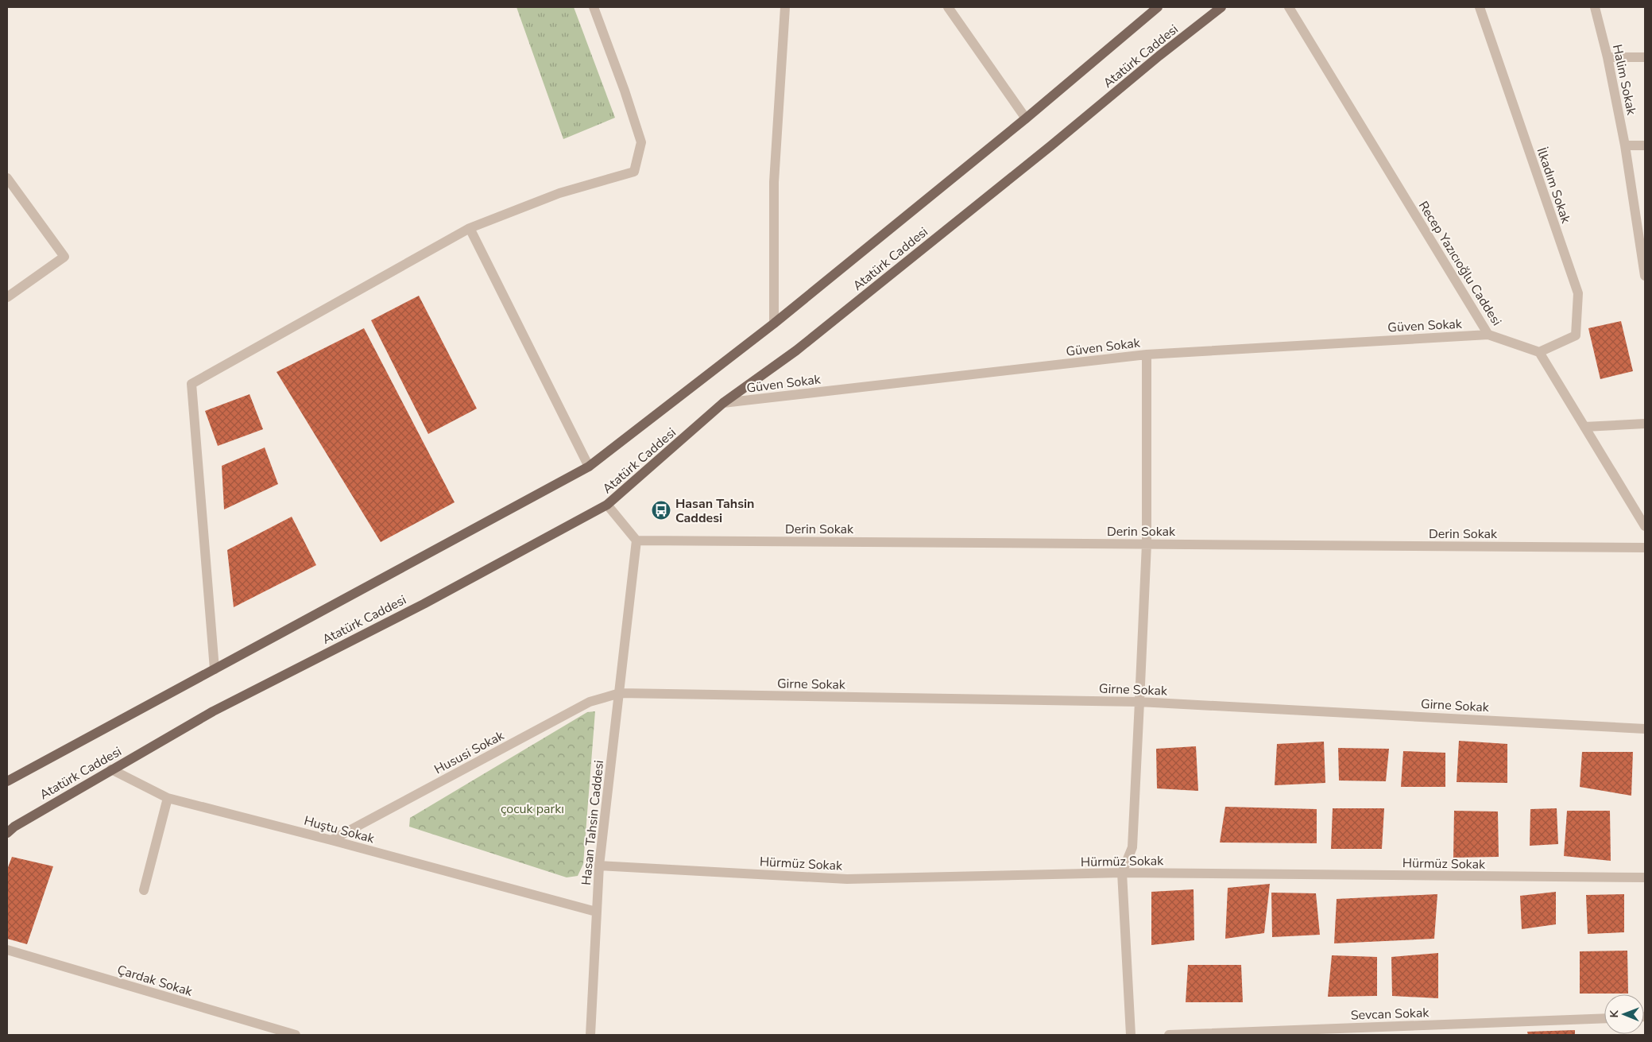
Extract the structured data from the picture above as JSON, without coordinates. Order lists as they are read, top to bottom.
{
  "streets": {
    "main road": ["Atatürk Caddesi"],
    "street": [
      "Halim Sokak",
      "İlkadım Sokak",
      "Recep Yazıcıoğlu Caddesi",
      "Güven Sokak",
      "Derin Sokak",
      "Girne Sokak",
      "Hususi Sokak",
      "Hasan Tahsin Caddesi",
      "Huştu Sokak",
      "Hürmüz Sokak",
      "Çardak Sokak",
      "Sevcan Sokak"
    ]
  },
  "crossings": [
    ["Atatürk Caddesi", "Güven Sokak"],
    ["Atatürk Caddesi", "Huştu Sokak"],
    ["İlkadım Sokak", "Recep Yazıcıoğlu Caddesi"],
    ["Recep Yazıcıoğlu Caddesi", "Güven Sokak"],
    ["Derin Sokak", "Hasan Tahsin Caddesi"],
    ["Girne Sokak", "Hususi Sokak"],
    ["Girne Sokak", "Hasan Tahsin Caddesi"],
    ["Hususi Sokak", "Hasan Tahsin Caddesi"],
    ["Hususi Sokak", "Huştu Sokak"],
    ["Hasan Tahsin Caddesi", "Huştu Sokak"],
    ["Hasan Tahsin Caddesi", "Hürmüz Sokak"]
  ],
  "parks": ["çocuk parkı"],
  "places": {
    "bus stop": ["Hasan Tahsin Caddesi"]
  },
  "north": "left"
}
